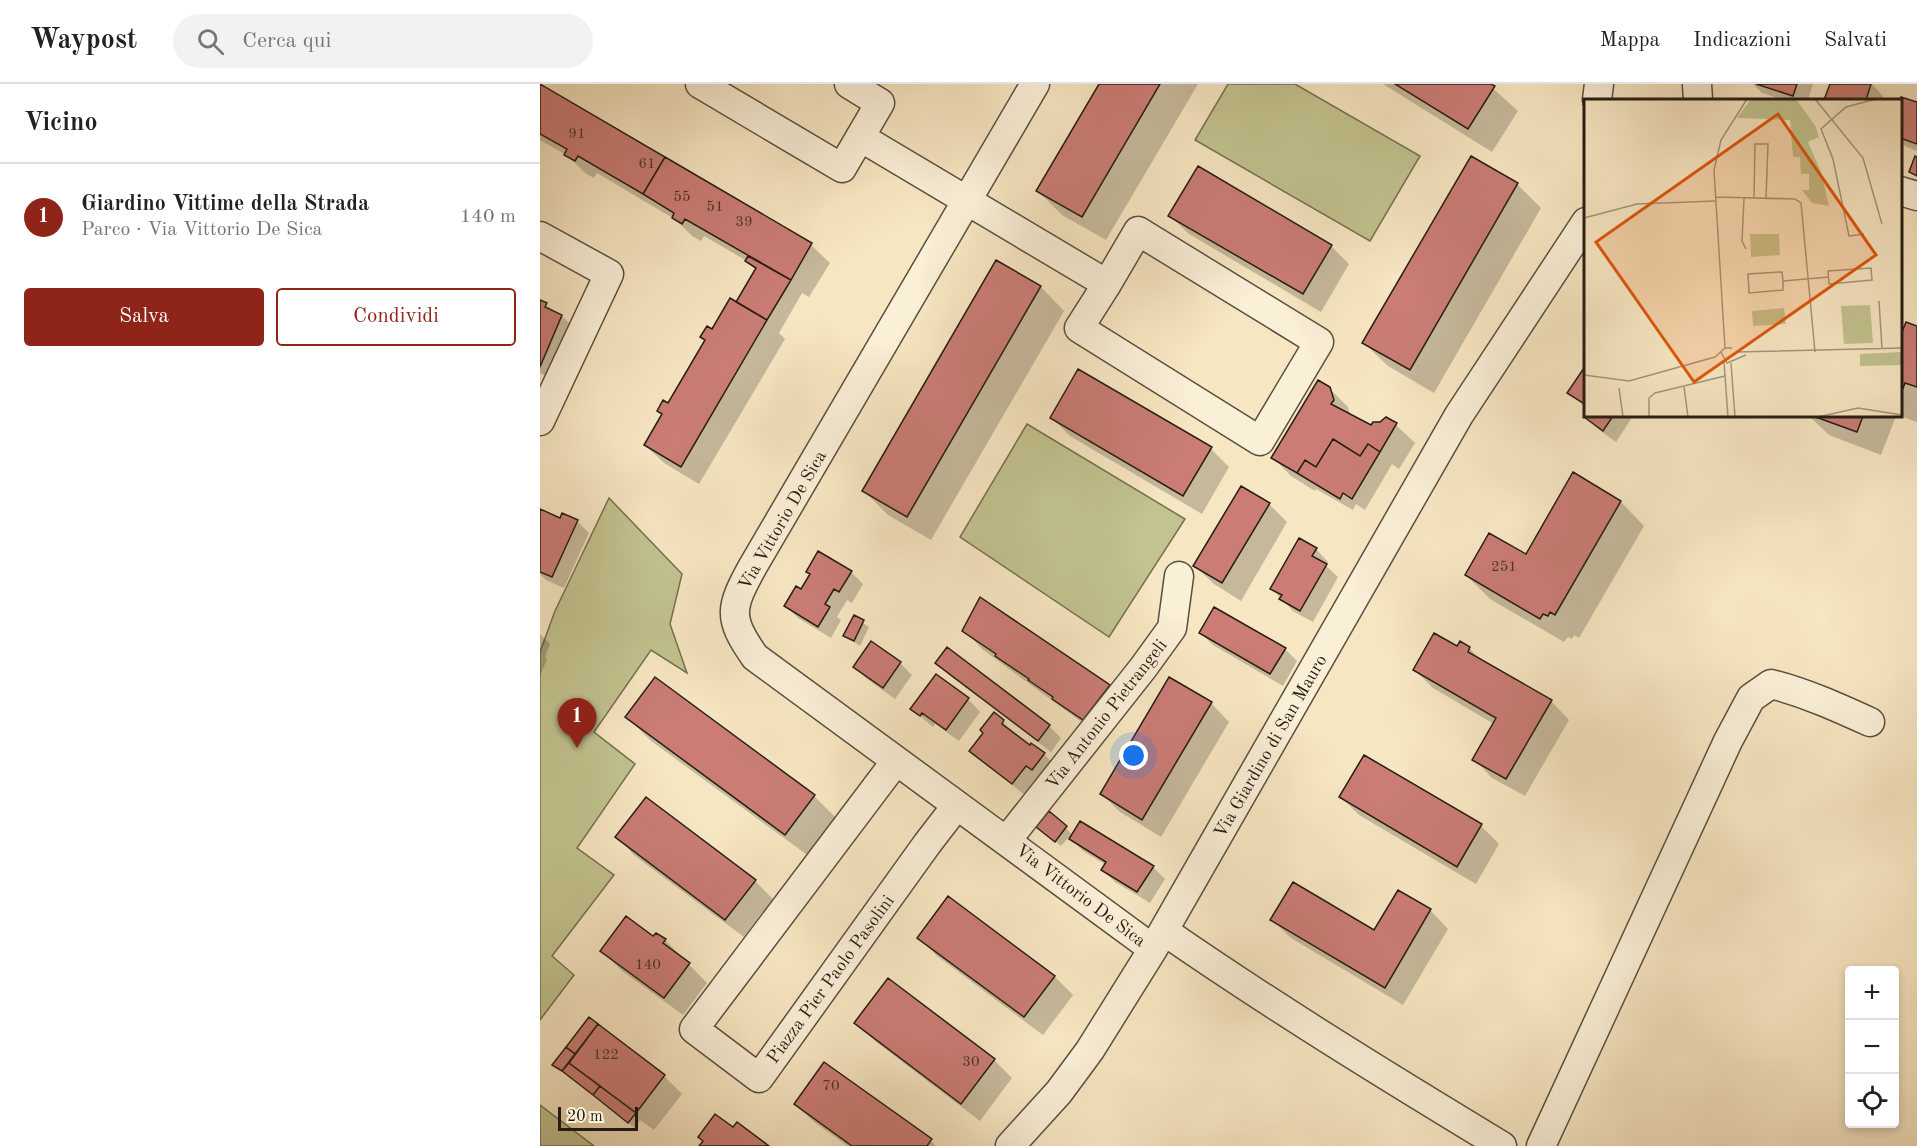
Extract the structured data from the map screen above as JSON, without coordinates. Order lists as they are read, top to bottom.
{
  "streets": {
    "street": [
      "Via Vittorio De Sica",
      "Via Antonio Pietrangeli",
      "Via Giardino di San Mauro",
      "Piazza Pier Paolo Pasolini"
    ]
  },
  "crossings": [
    ["Via Vittorio De Sica", "Via Antonio Pietrangeli"],
    ["Via Vittorio De Sica", "Via Giardino di San Mauro"],
    ["Via Vittorio De Sica", "Piazza Pier Paolo Pasolini"]
  ],
  "house_numbers": [
    "91",
    "61",
    "55",
    "51",
    "39",
    "251",
    "140",
    "122",
    "30",
    "70"
  ],
  "scale_bar": "20 m",
  "page": {
    "header": "Waypost",
    "search": "Cerca qui",
    "nav": ["Mappa", "Indicazioni", "Salvati"],
    "heading": "Vicino",
    "list": [
      {
        "mark": "1",
        "name": "Giardino Vittime della Strada",
        "note": "Parco · Via Vittorio De Sica",
        "value": "140 m"
      }
    ],
    "buttons": ["Salva", "Condividi"],
    "pins": "1",
    "map_buttons": ["+", "−"],
    "scale": "20 m"
  }
}
